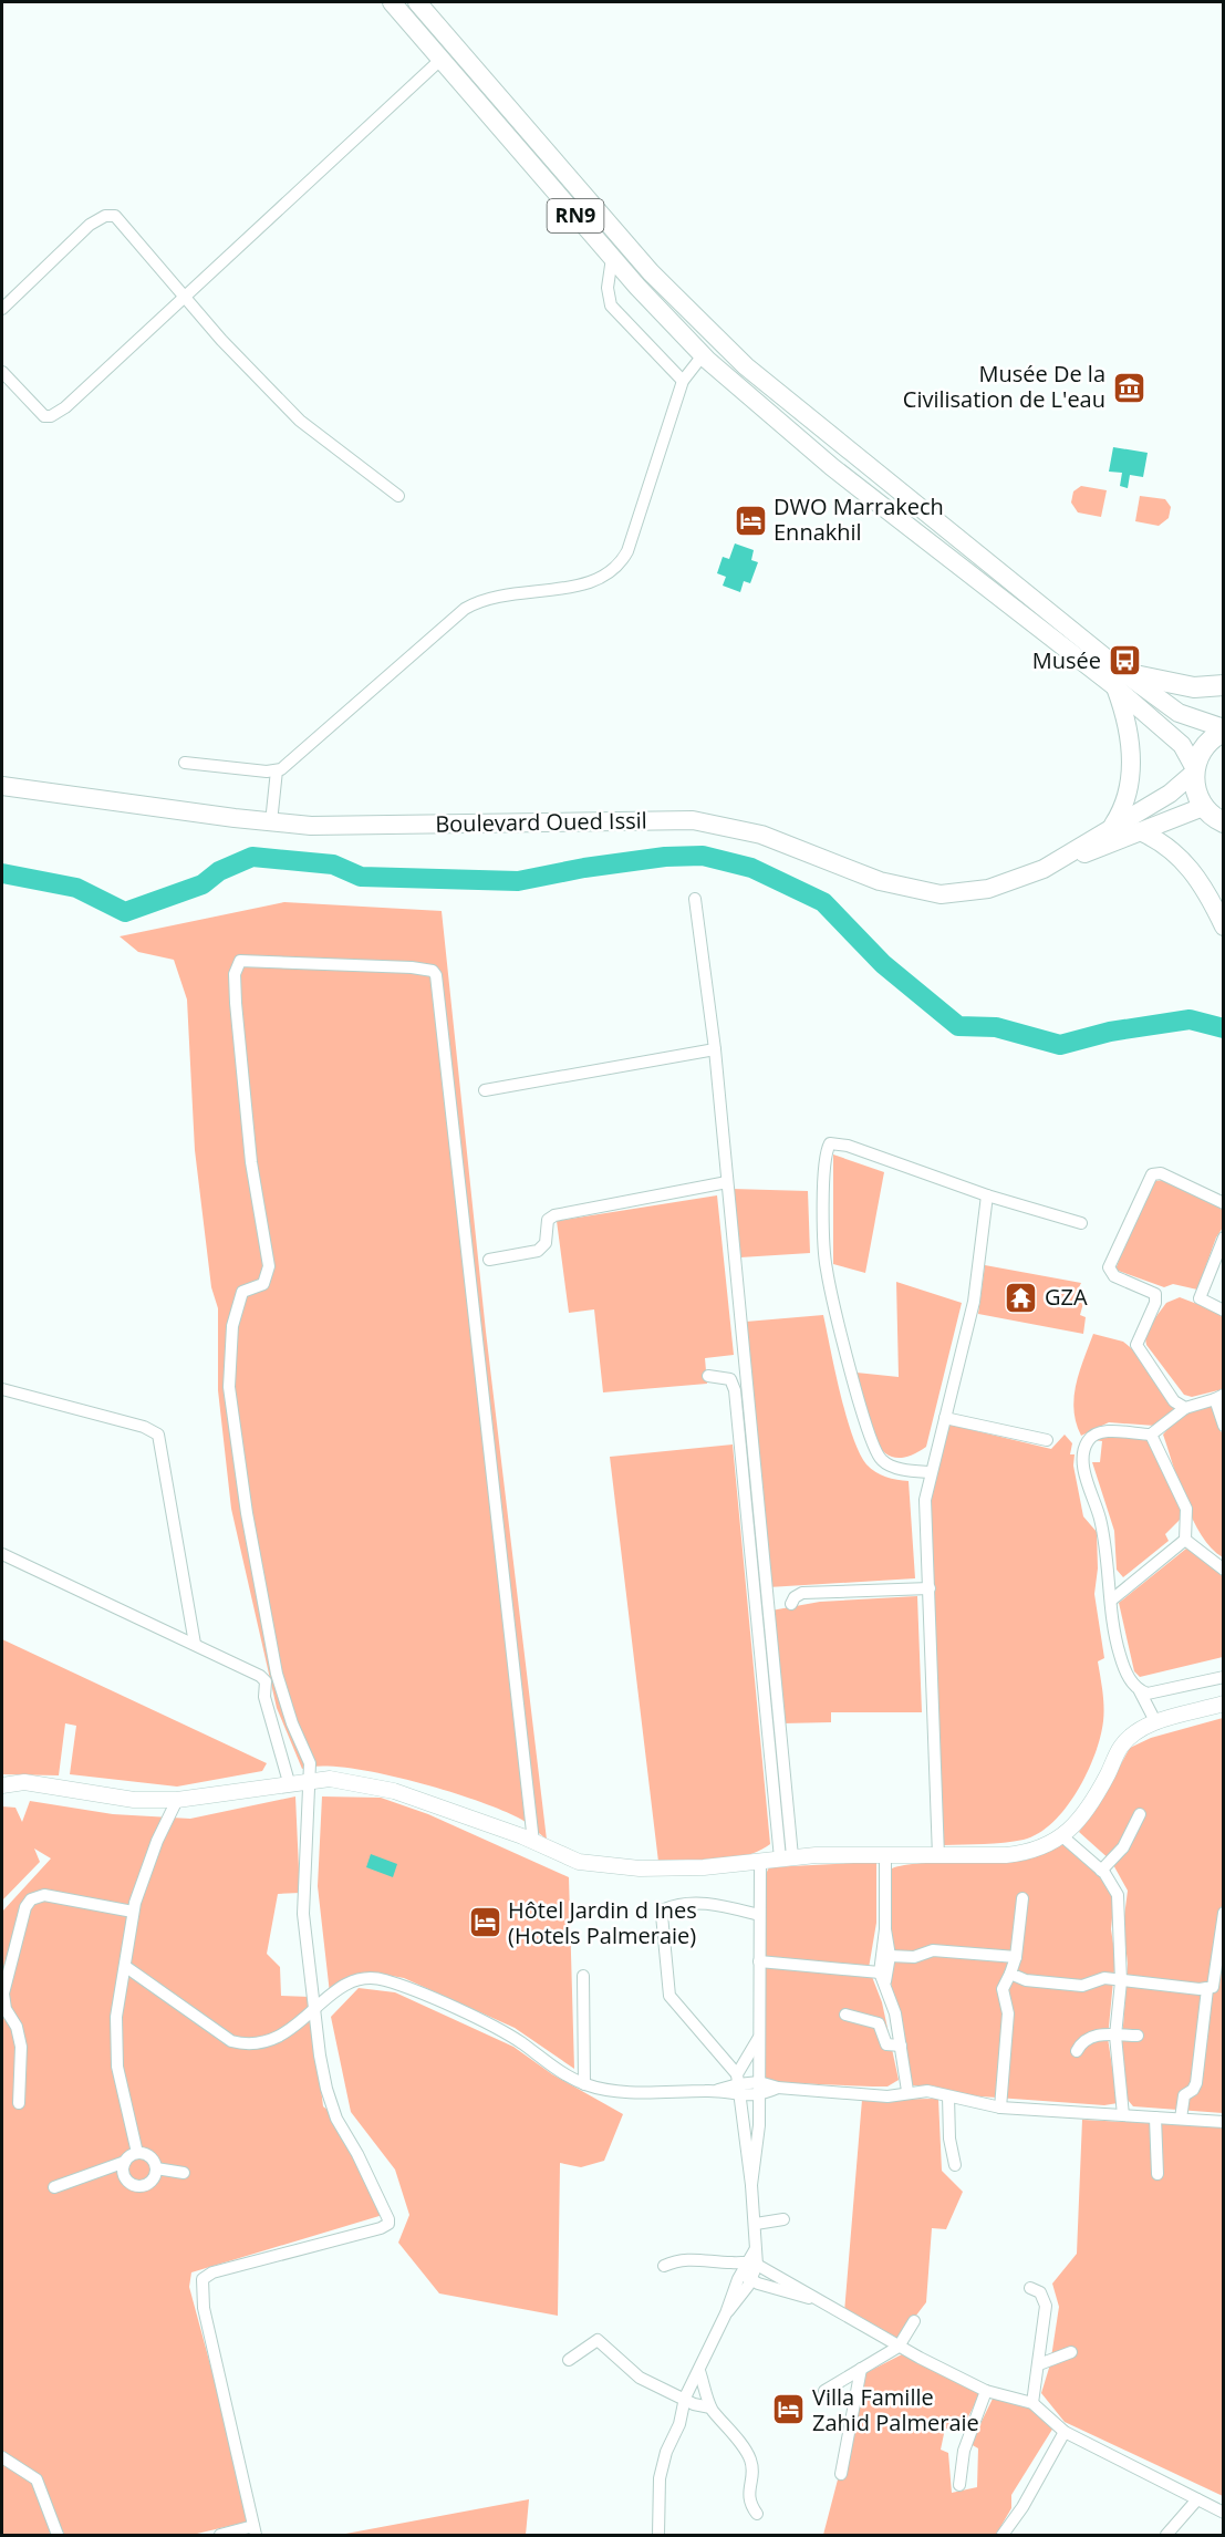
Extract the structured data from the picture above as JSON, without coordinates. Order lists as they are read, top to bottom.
{
  "streets": {
    "highway": ["RN9"],
    "main road": ["Boulevard Oued Issil"]
  },
  "crossings": [
    ["RN9", "Boulevard Oued Issil"]
  ],
  "places": {
    "museum": ["Musée De la Civilisation de L'eau"],
    "hotel": ["DWO Marrakech Ennakhil", "Hôtel Jardin d Ines (Hotels Palmeraie)", "Villa Famille Zahid Palmeraie"],
    "bus stop": ["Musée"],
    "temple": ["GZA"]
  }
}
